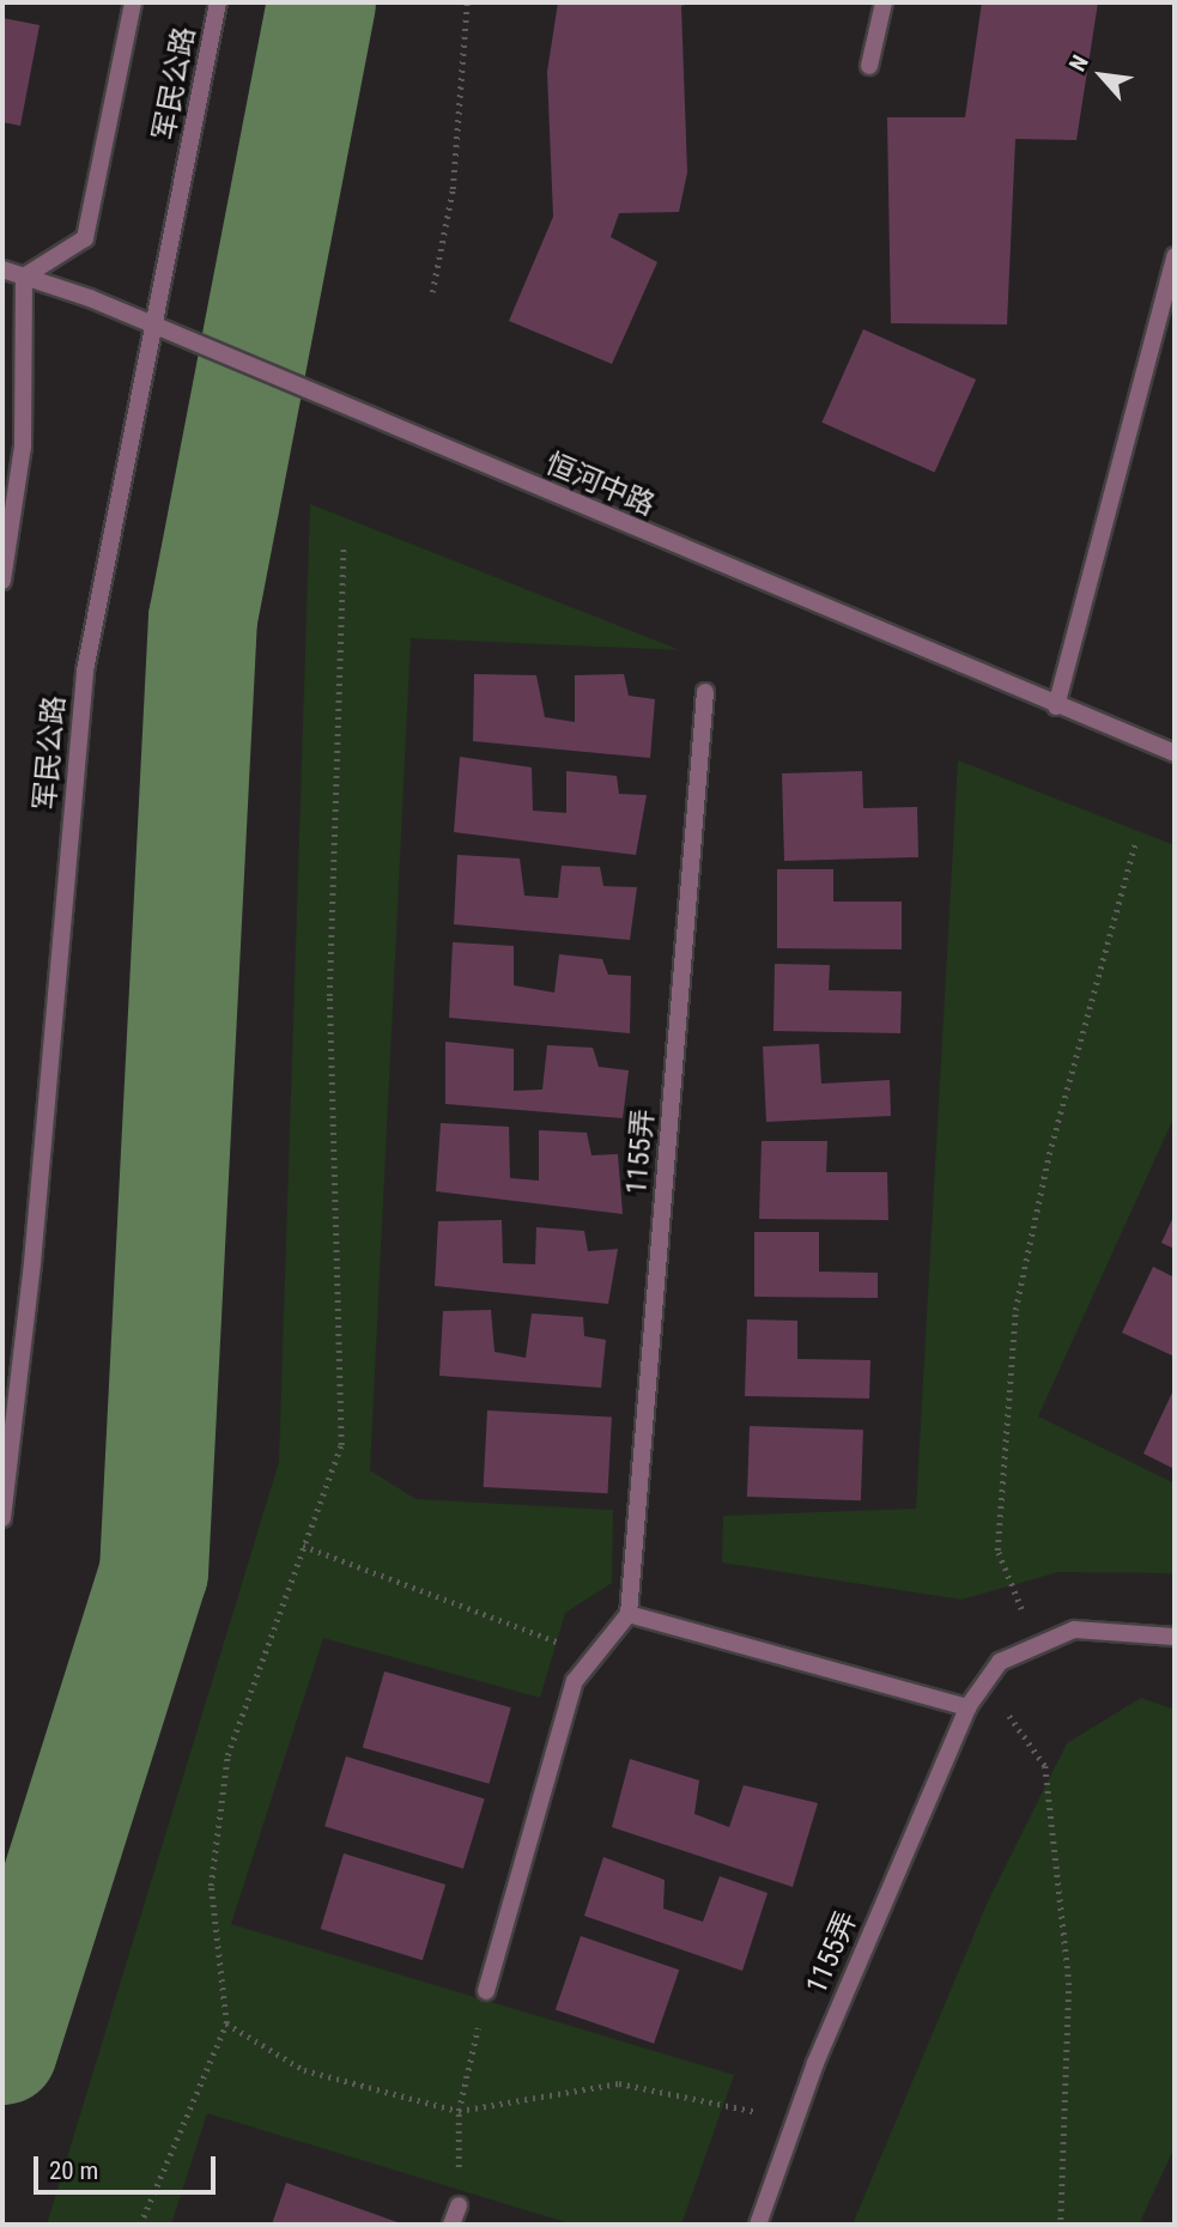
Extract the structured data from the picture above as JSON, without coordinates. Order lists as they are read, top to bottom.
{
  "streets": {
    "street": ["军民公路", "恒河中路", "1155弄"]
  },
  "crossings": [
    ["军民公路", "恒河中路"]
  ],
  "scale_bar": "20 m",
  "north": "top left"
}
